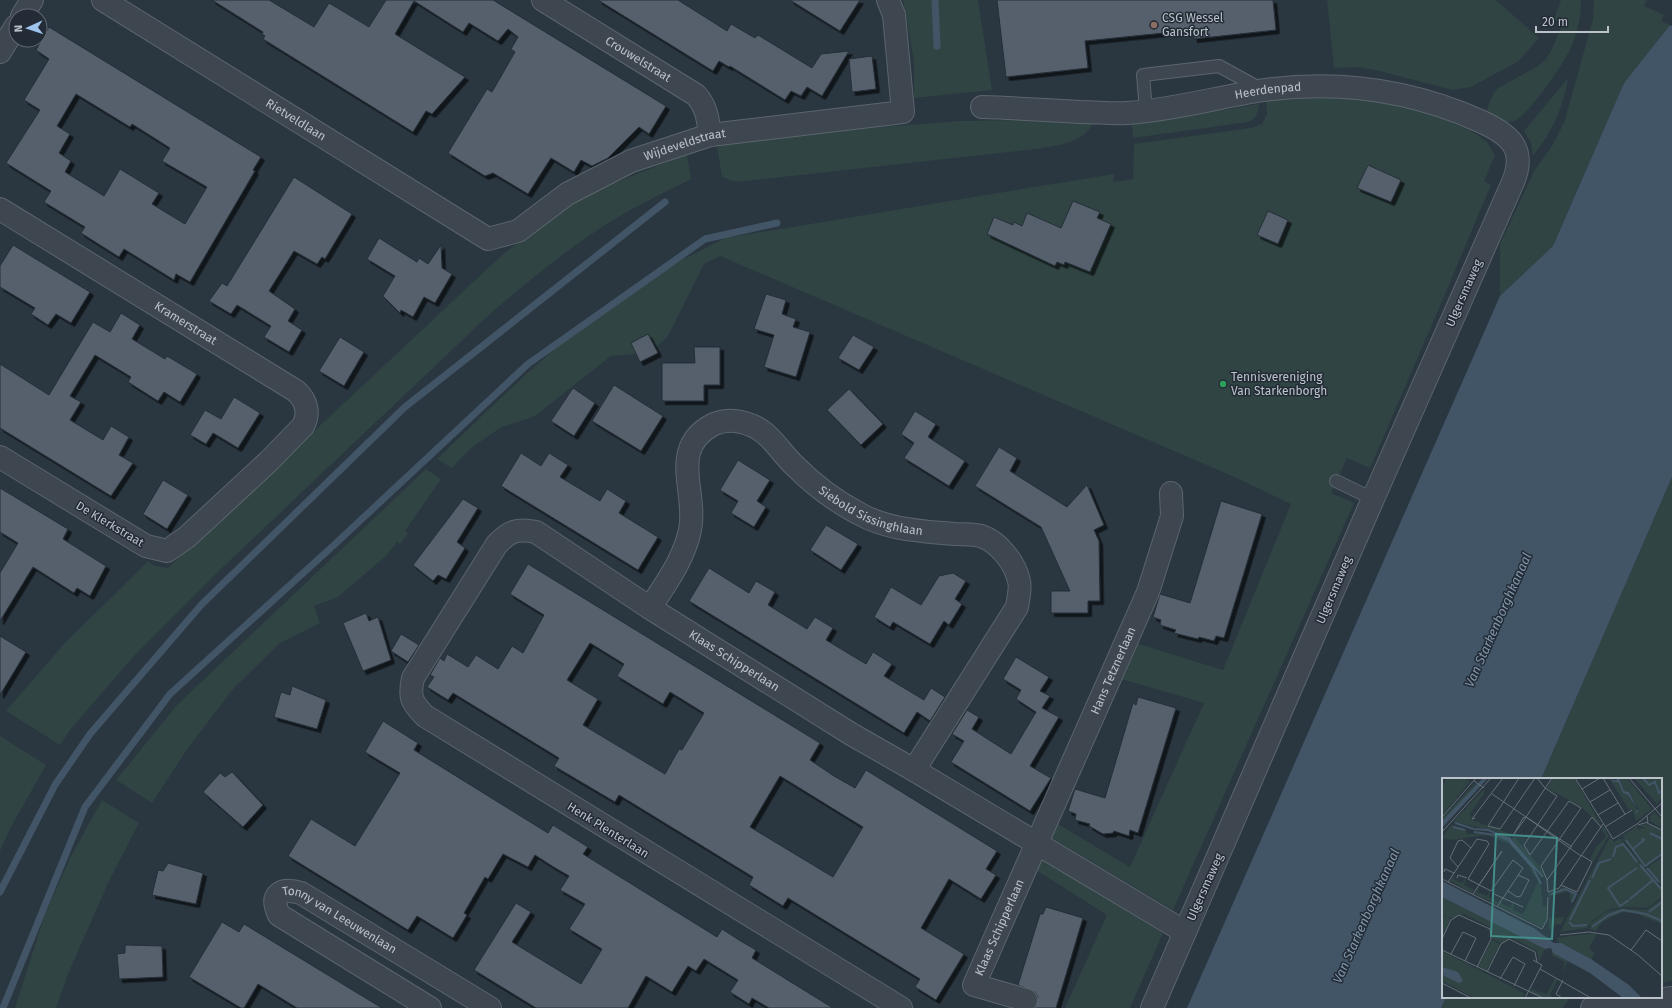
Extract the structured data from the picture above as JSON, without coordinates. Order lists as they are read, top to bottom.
{
  "streets": {
    "street": [
      "Crouwelstraat",
      "Heerdenpad",
      "Rietveldlaan",
      "Wijdeveldstraat",
      "Ulgersmaweg",
      "Kramerstraat",
      "Siebold Sissinghlaan",
      "De Klerkstraat",
      "Klaas Schipperlaan",
      "Hans Tetznerlaan",
      "Henk Plenterlaan",
      "Tonny van Leeuwenlaan"
    ]
  },
  "crossings": [
    ["Crouwelstraat", "Wijdeveldstraat"],
    ["Heerdenpad", "Ulgersmaweg"],
    ["Rietveldlaan", "Wijdeveldstraat"],
    ["Ulgersmaweg", "Klaas Schipperlaan"],
    ["Kramerstraat", "De Klerkstraat"],
    ["Siebold Sissinghlaan", "Klaas Schipperlaan"],
    ["Klaas Schipperlaan", "Hans Tetznerlaan"],
    ["Klaas Schipperlaan", "Henk Plenterlaan"]
  ],
  "water": ["Van Starkenborghkanaal"],
  "places": ["CSG Wessel Gansfort", "Tennisvereniging Van Starkenborgh"],
  "scale_bar": "20 m",
  "north": "left"
}
